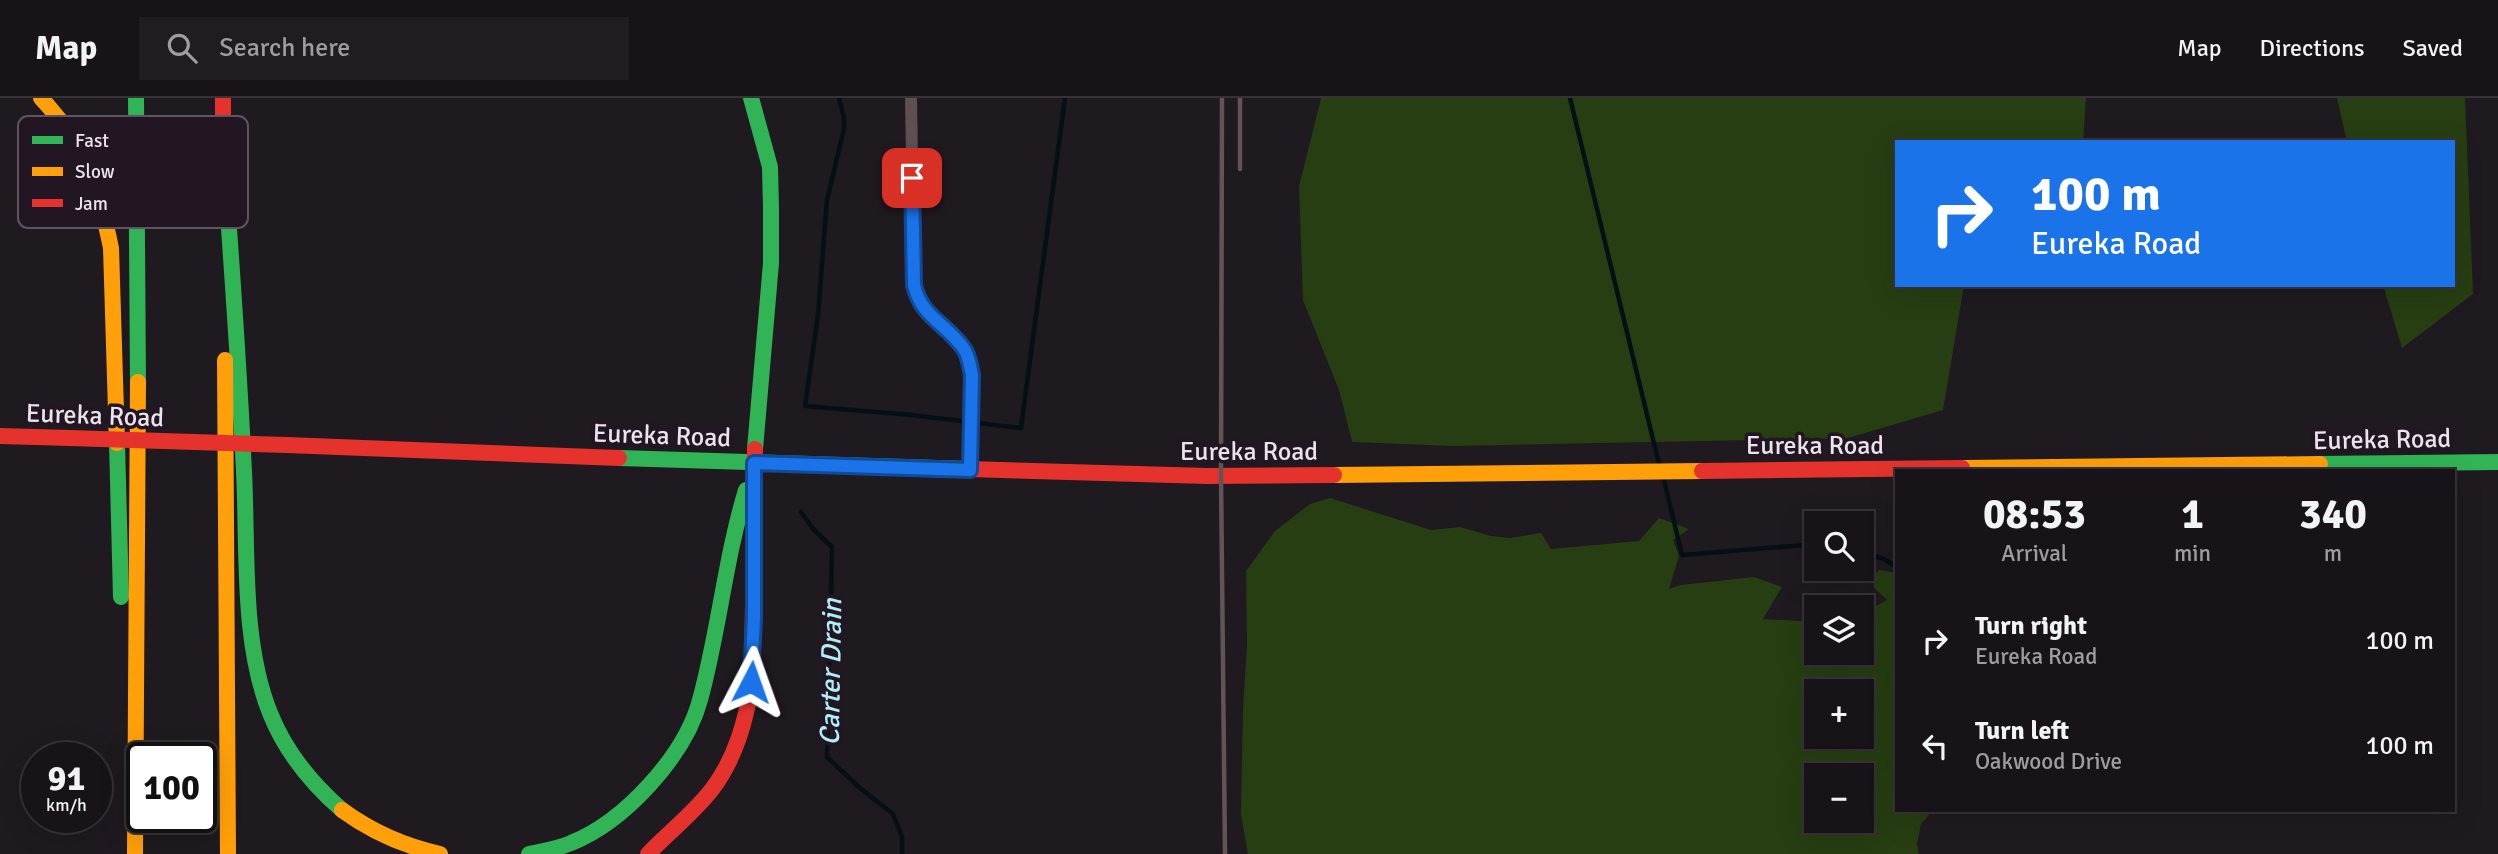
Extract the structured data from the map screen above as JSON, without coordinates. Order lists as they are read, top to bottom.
{
  "streets": {
    "main road": ["Eureka Road"]
  },
  "water": ["Carter Drain"],
  "legend": ["Fast", "Slow", "Jam"],
  "page": {
    "header": "Map",
    "search": "Search here",
    "nav": ["Map", "Directions", "Saved"],
    "turn": ["100 m", "Eureka Road"],
    "eta": [
      "08:53",
      "Arrival",
      "1",
      "min",
      "340",
      "m"
    ],
    "map_buttons": ["+", "−"],
    "list": [
      {
        "name": "Turn right",
        "note": "Eureka Road",
        "value": "100 m"
      },
      {
        "name": "Turn left",
        "note": "Oakwood Drive",
        "value": "100 m"
      }
    ],
    "speed": "91 km/h",
    "limit": "100"
  }
}
